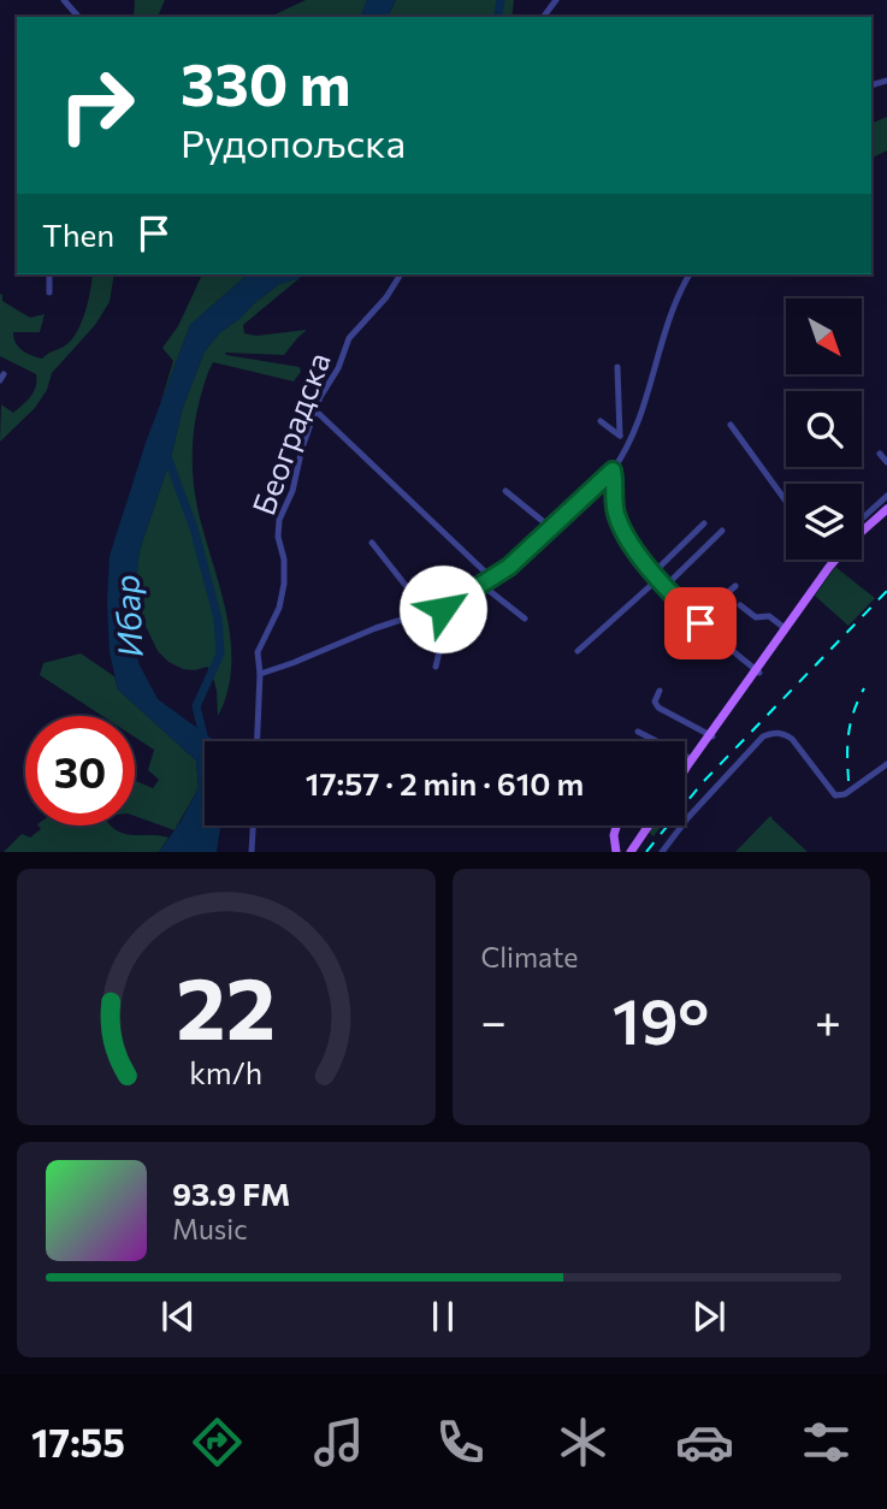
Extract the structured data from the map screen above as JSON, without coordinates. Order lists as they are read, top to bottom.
{
  "streets": {
    "street": ["Београдска"]
  },
  "water": ["Ибар"],
  "north": "bottom right",
  "page": {
    "turn": ["330 m", "Рудопољска"],
    "then": "Then",
    "limit": "30",
    "trip": "17:57 · 2 min · 610 m",
    "tile": "Climate",
    "heat": ["−", "19°", "+"],
    "song": ["93.9 FM", "Music"],
    "tabs": "17:55",
    "gauge": ["22", "km/h"]
  }
}
